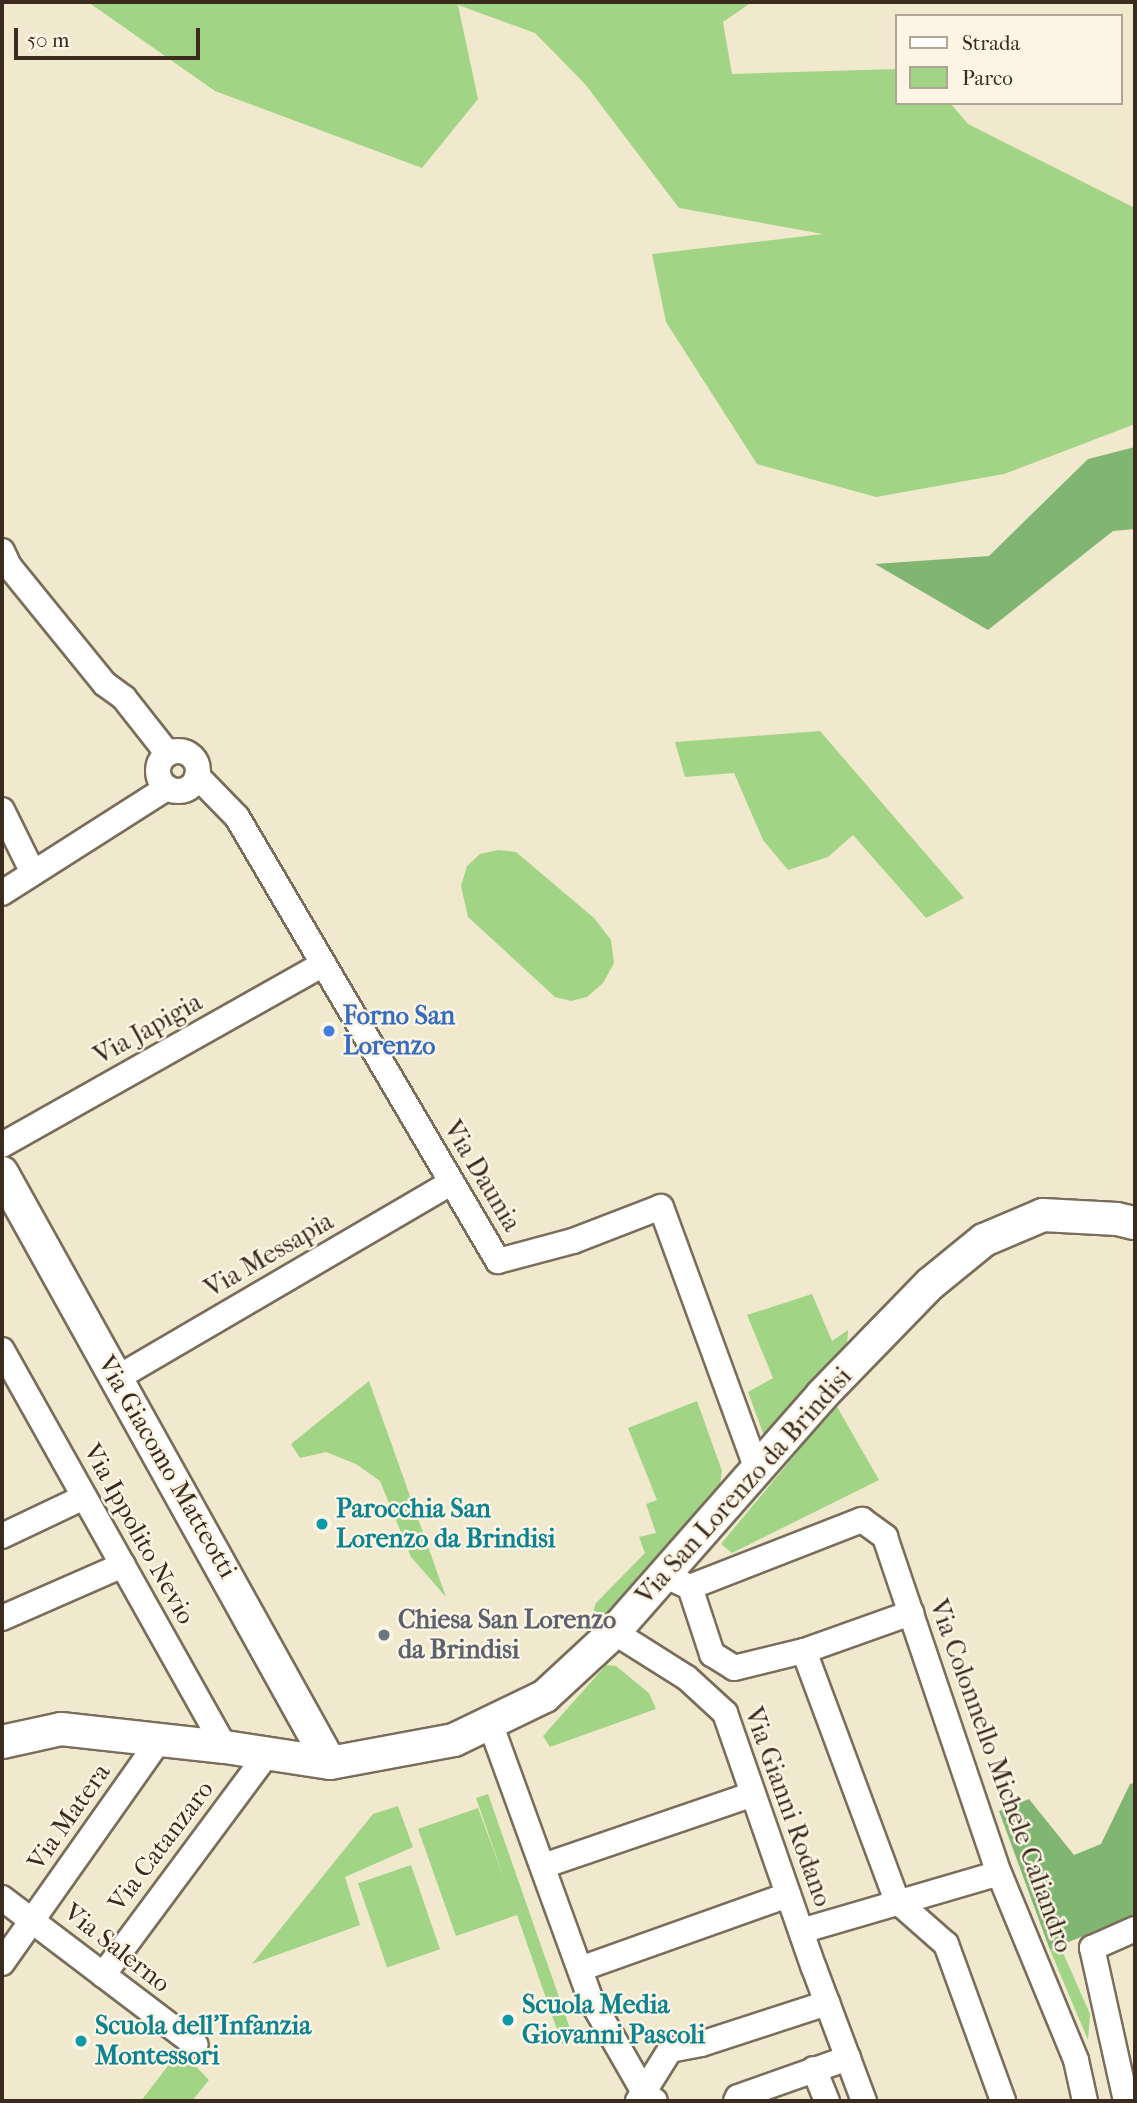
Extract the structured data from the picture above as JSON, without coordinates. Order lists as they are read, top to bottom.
{
  "streets": {
    "street": [
      "Via Japigia",
      "Via Daunia",
      "Via Messapia",
      "Via Giacomo Matteotti",
      "Via San Lorenzo da Brindisi",
      "Via Ippolito Nevio",
      "Via Colonnello Michele Caliandro",
      "Via Gianni Rodano",
      "Via Matera",
      "Via Catanzaro",
      "Via Salerno"
    ]
  },
  "crossings": [
    ["Via Japigia", "Via Daunia"],
    ["Via Daunia", "Via Messapia"],
    ["Via Daunia", "Via San Lorenzo da Brindisi"],
    ["Via Messapia", "Via Giacomo Matteotti"],
    ["Via Giacomo Matteotti", "Via San Lorenzo da Brindisi"],
    ["Via San Lorenzo da Brindisi", "Via Ippolito Nevio"],
    ["Via San Lorenzo da Brindisi", "Via Colonnello Michele Caliandro"],
    ["Via San Lorenzo da Brindisi", "Via Gianni Rodano"],
    ["Via San Lorenzo da Brindisi", "Via Matera"],
    ["Via San Lorenzo da Brindisi", "Via Catanzaro"],
    ["Via Matera", "Via Salerno"],
    ["Via Catanzaro", "Via Salerno"]
  ],
  "places": [
    "Forno San Lorenzo",
    "Parocchia San Lorenzo da Brindisi",
    "Chiesa San Lorenzo da Brindisi",
    "Scuola Media Giovanni Pascoli",
    "Scuola dell'Infanzia Montessori"
  ],
  "legend": ["Strada", "Parco"],
  "scale_bar": "50 m"
}
